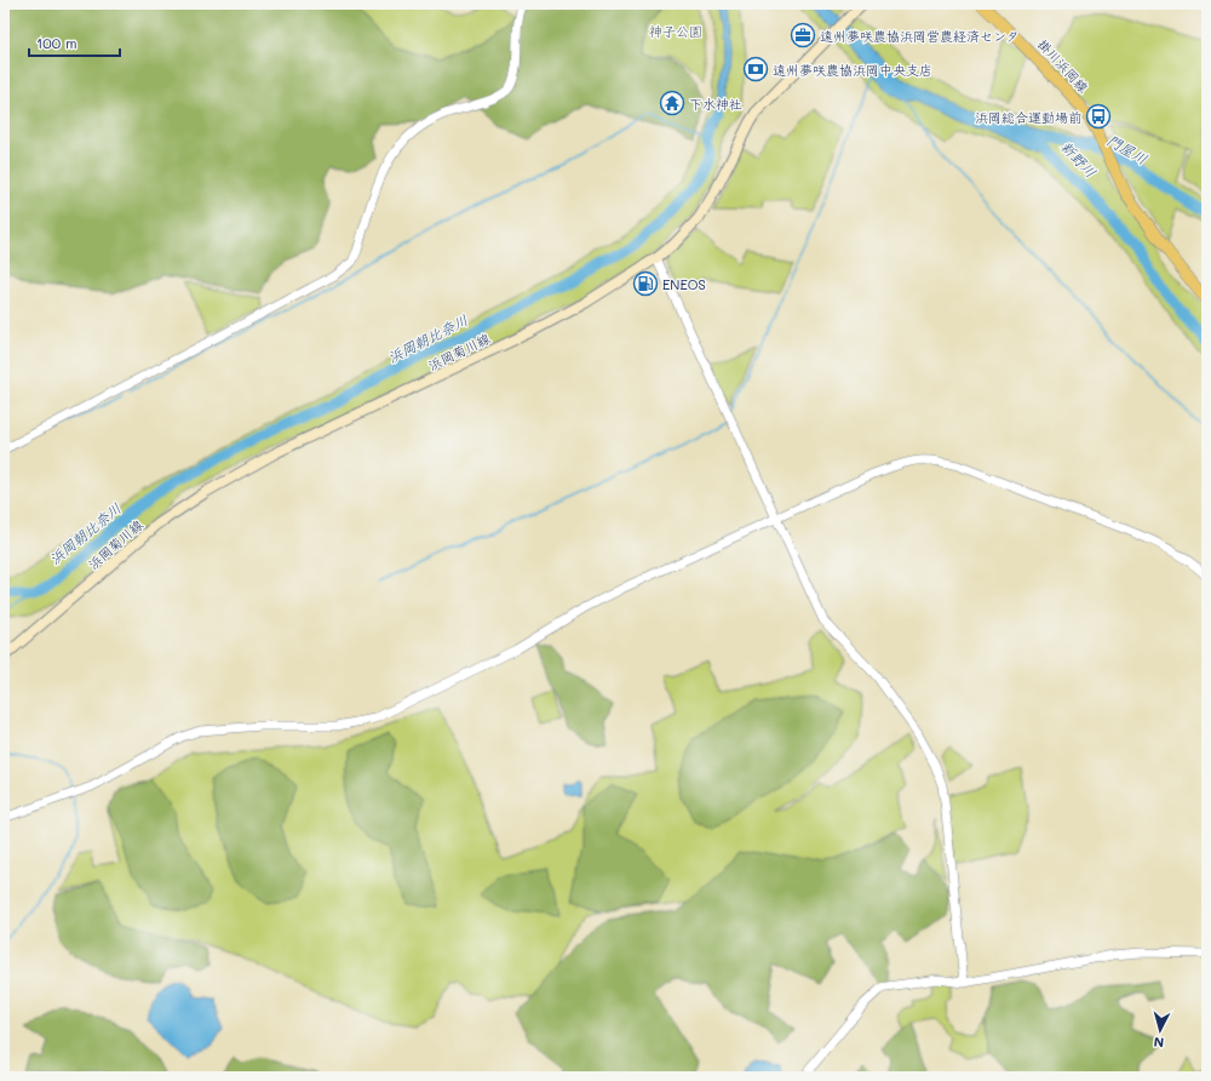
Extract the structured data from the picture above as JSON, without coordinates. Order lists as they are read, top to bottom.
{
  "streets": {
    "main road": ["掛川浜岡線", "浜岡菊川線"]
  },
  "water": ["門屋川", "新野川", "浜岡朝比奈川"],
  "parks": ["神子公園"],
  "places": {
    "office": ["遠州夢咲農協浜岡営農経済センタ"],
    "bank": ["遠州夢咲農協浜岡中央支店"],
    "temple": ["下水神社"],
    "bus stop": ["浜岡総合運動場前"],
    "fuel station": ["ENEOS"]
  },
  "scale_bar": "100 m",
  "north": "bottom"
}
